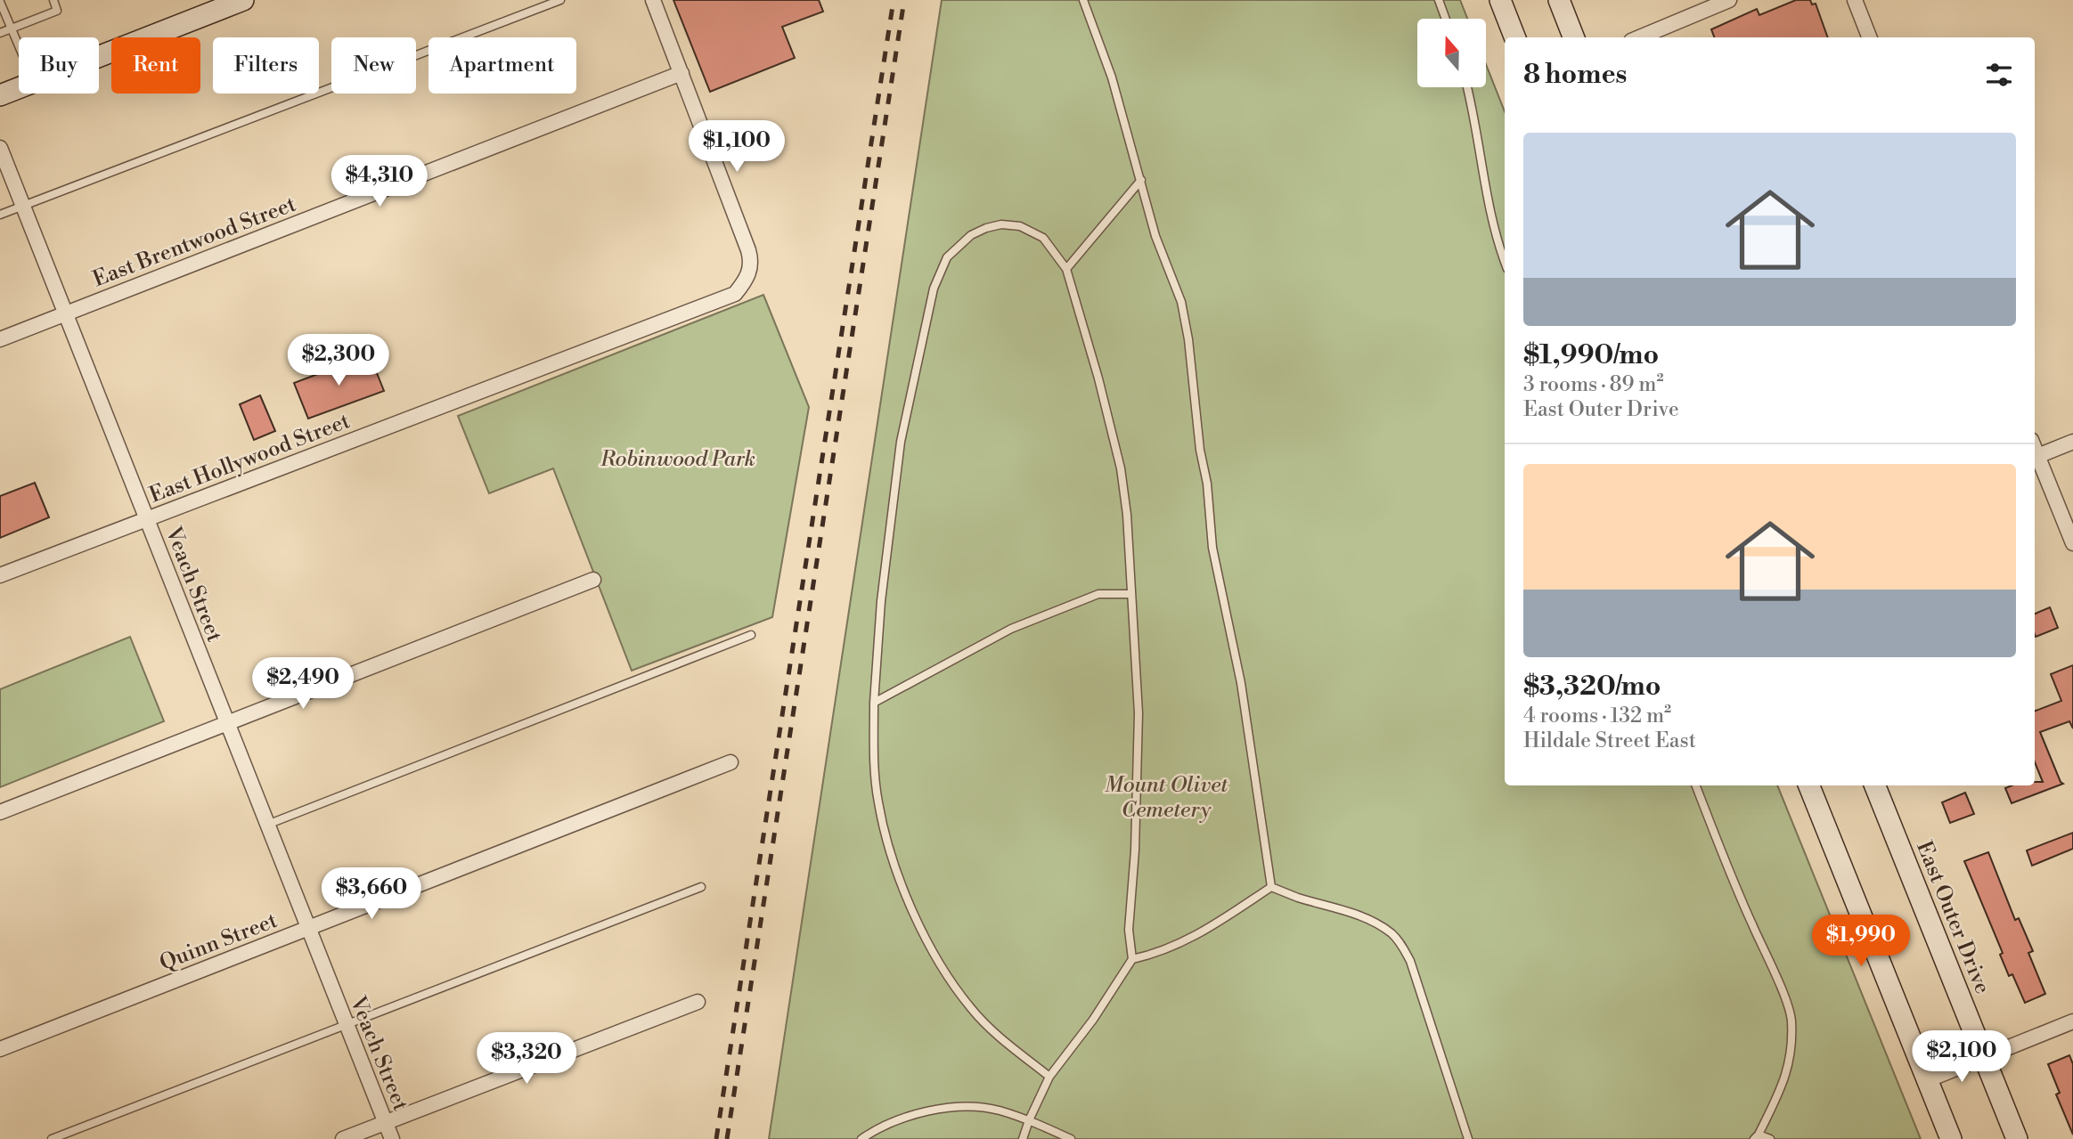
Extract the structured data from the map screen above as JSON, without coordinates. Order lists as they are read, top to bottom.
{
  "streets": {
    "main road": ["East Outer Drive"],
    "street": [
      "East Brentwood Street",
      "East Hollywood Street",
      "Veach Street",
      "Quinn Street"
    ]
  },
  "crossings": [
    ["East Brentwood Street", "East Hollywood Street"],
    ["East Brentwood Street", "Veach Street"],
    ["East Hollywood Street", "Veach Street"],
    ["Veach Street", "Quinn Street"]
  ],
  "parks": ["Robinwood Park", "Mount Olivet Cemetery"],
  "north": "top",
  "page": {
    "chip": [
      "Buy",
      "Rent",
      "Filters",
      "New",
      "Apartment"
    ],
    "heading": "8 homes",
    "list": [
      {
        "name": "$1,990/mo",
        "note": "3 rooms · 89 m² · East Outer Drive"
      },
      {
        "name": "$3,320/mo",
        "note": "4 rooms · 132 m² · Hildale Street East"
      }
    ],
    "price": [
      "$1,100",
      "$4,310",
      "$2,300",
      "$2,490",
      "$3,660",
      "$1,990",
      "$2,100",
      "$3,320"
    ]
  }
}
